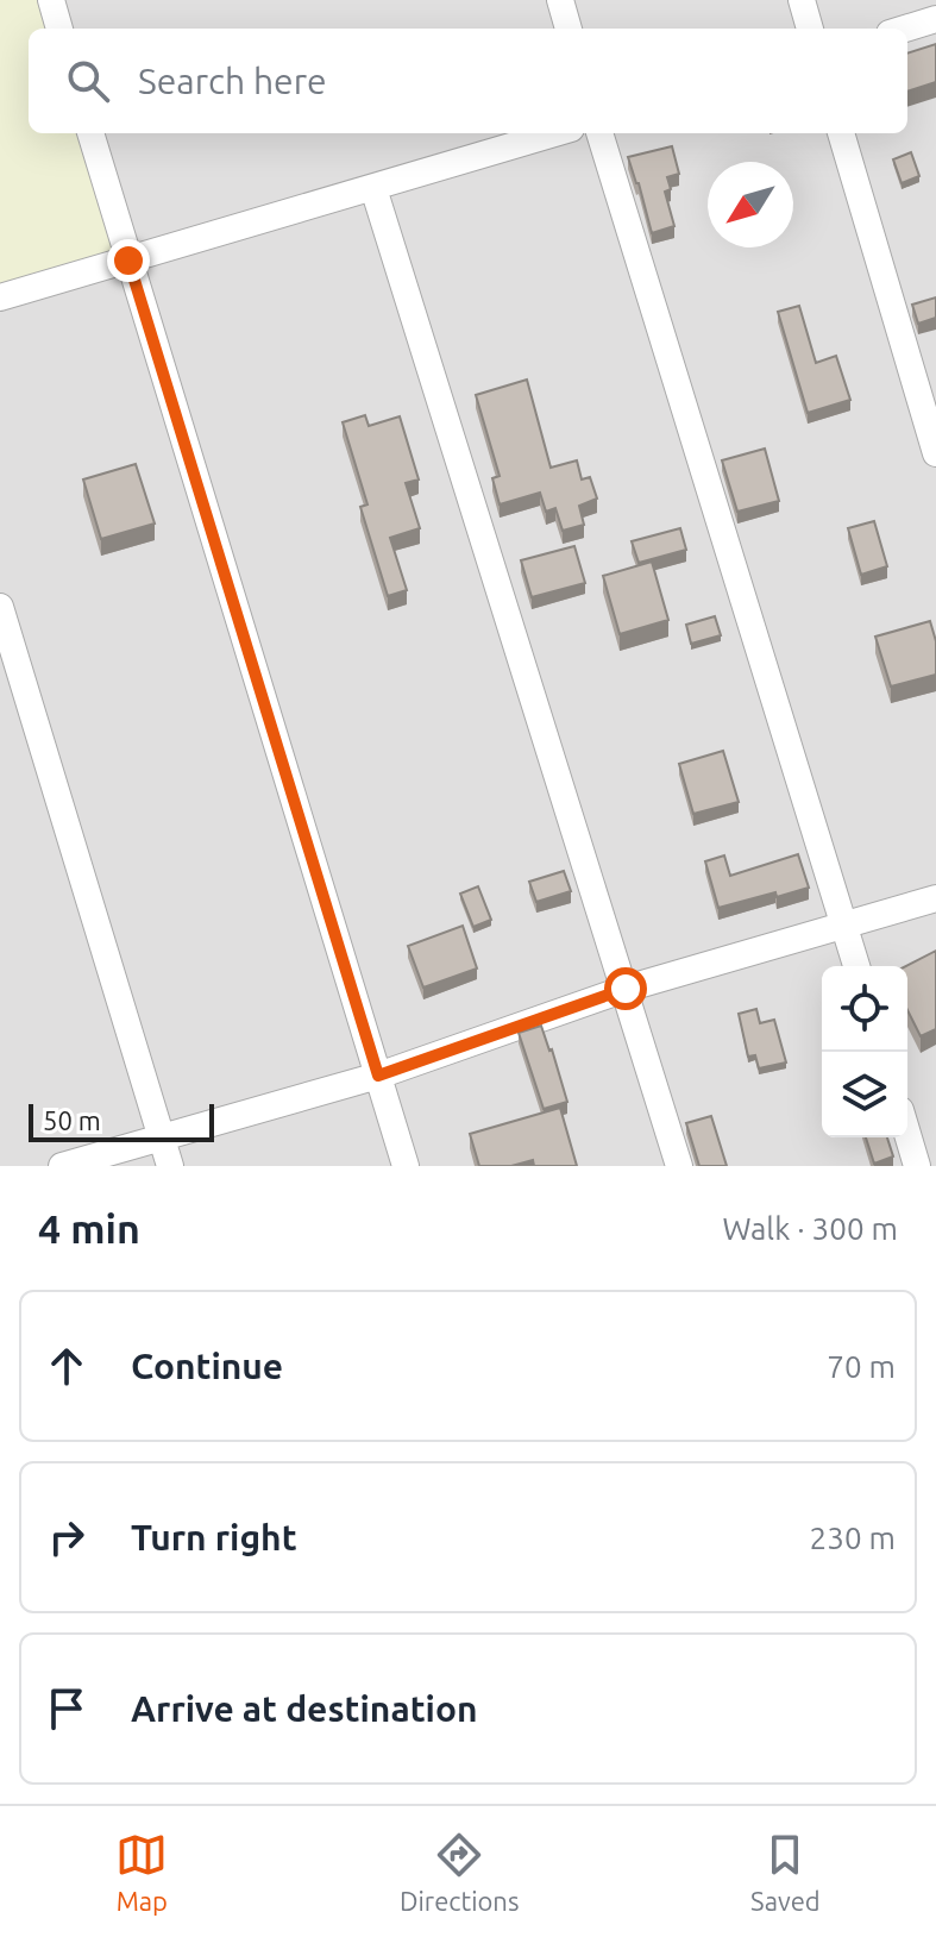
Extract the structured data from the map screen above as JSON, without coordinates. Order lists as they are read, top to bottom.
{
  "scale_bar": "50 m",
  "north": "bottom left",
  "page": {
    "search": "Search here",
    "scale": "50 m",
    "heading": ["4 min", "Walk · 300 m"],
    "list": [
      ["Continue", "70 m"],
      ["Turn right", "230 m"],
      "Arrive at destination"
    ],
    "nav": ["Map", "Directions", "Saved"]
  }
}
